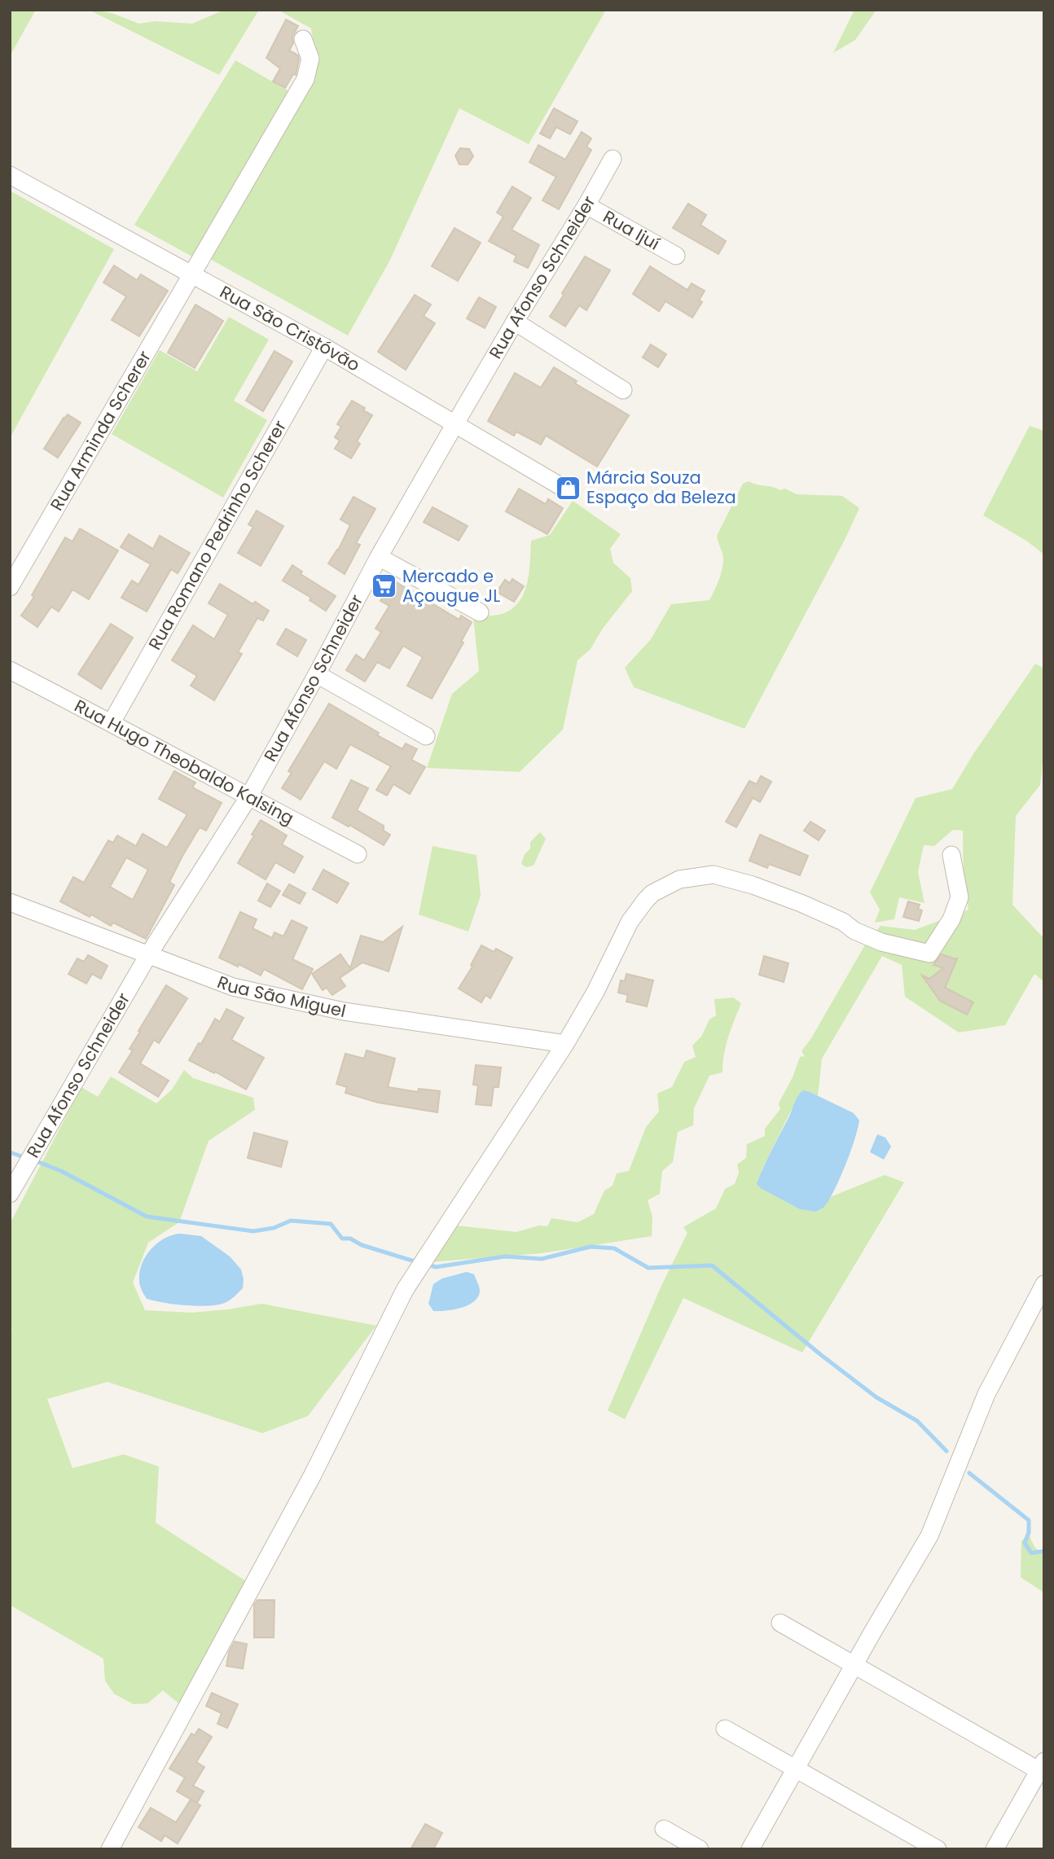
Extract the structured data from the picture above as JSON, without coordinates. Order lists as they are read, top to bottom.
{
  "streets": {
    "street": [
      "Rua Ijuí",
      "Rua Afonso Schneider",
      "Rua São Cristóvão",
      "Rua Arminda Scherer",
      "Rua Romano Pedrinho Scherer",
      "Rua Hugo Theobaldo Kalsing",
      "Rua São Miguel"
    ]
  },
  "crossings": [
    ["Rua Ijuí", "Rua Afonso Schneider"],
    ["Rua Afonso Schneider", "Rua São Cristóvão"],
    ["Rua Afonso Schneider", "Rua Hugo Theobaldo Kalsing"],
    ["Rua Afonso Schneider", "Rua São Miguel"],
    ["Rua São Cristóvão", "Rua Arminda Scherer"],
    ["Rua São Cristóvão", "Rua Romano Pedrinho Scherer"],
    ["Rua Romano Pedrinho Scherer", "Rua Hugo Theobaldo Kalsing"]
  ],
  "places": {
    "shop": ["Márcia Souza Espaço da Beleza"],
    "supermarket": ["Mercado e Açougue JL"]
  }
}
